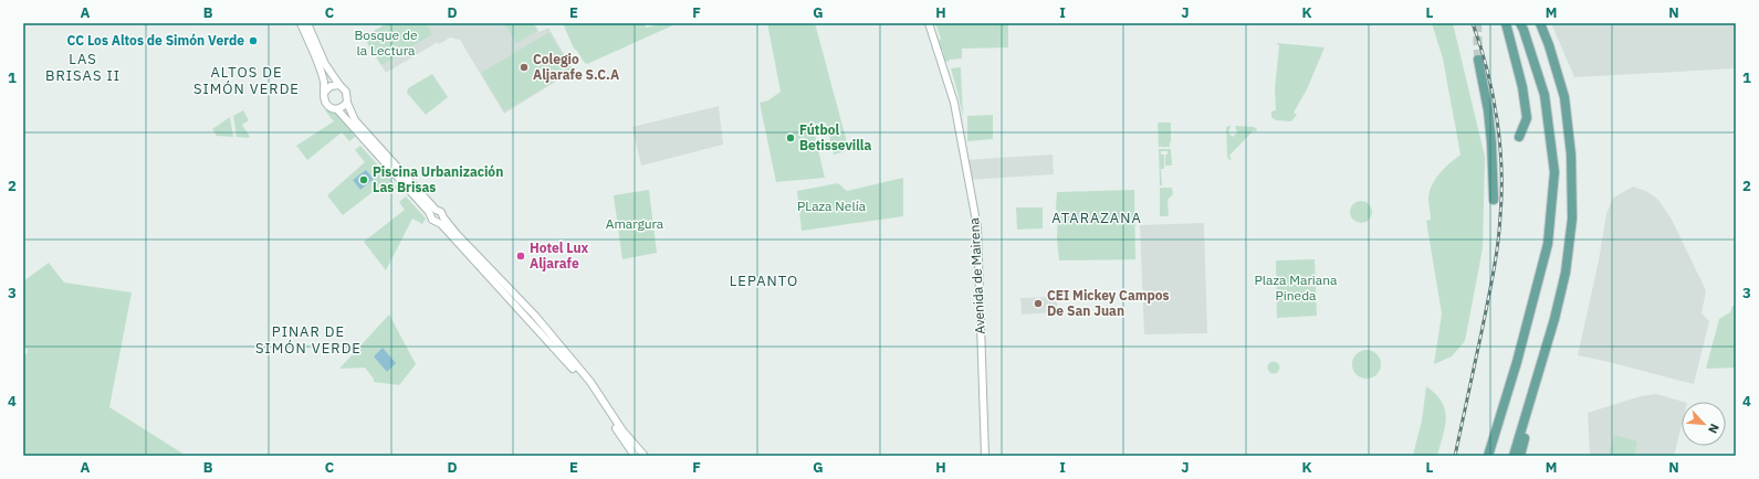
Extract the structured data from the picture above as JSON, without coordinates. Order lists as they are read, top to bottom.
{
  "streets": {
    "street": ["Avenida de Mairena"]
  },
  "districts": [
    "LAS BRISAS II",
    "ALTOS DE SIMÓN VERDE",
    "ATARAZANA",
    "LEPANTO",
    "PINAR DE SIMÓN VERDE"
  ],
  "parks": [
    "Bosque de la Lectura",
    "PLaza Nelía",
    "Amargura",
    "Plaza Mariana Pineda"
  ],
  "places": [
    "CC Los Altos de Simón Verde",
    "Colegio Aljarafe S.C.A",
    "Fútbol Betissevilla",
    "Piscina Urbanización Las Brisas",
    "Hotel Lux Aljarafe",
    "CEI Mickey Campos De San Juan"
  ],
  "north": "bottom right",
  "grid": {
    "columns": [
      "A",
      "B",
      "C",
      "D",
      "E",
      "F",
      "G",
      "H",
      "I",
      "J",
      "K",
      "L",
      "M",
      "N"
    ],
    "rows": [
      "1",
      "2",
      "3",
      "4"
    ]
  }
}
